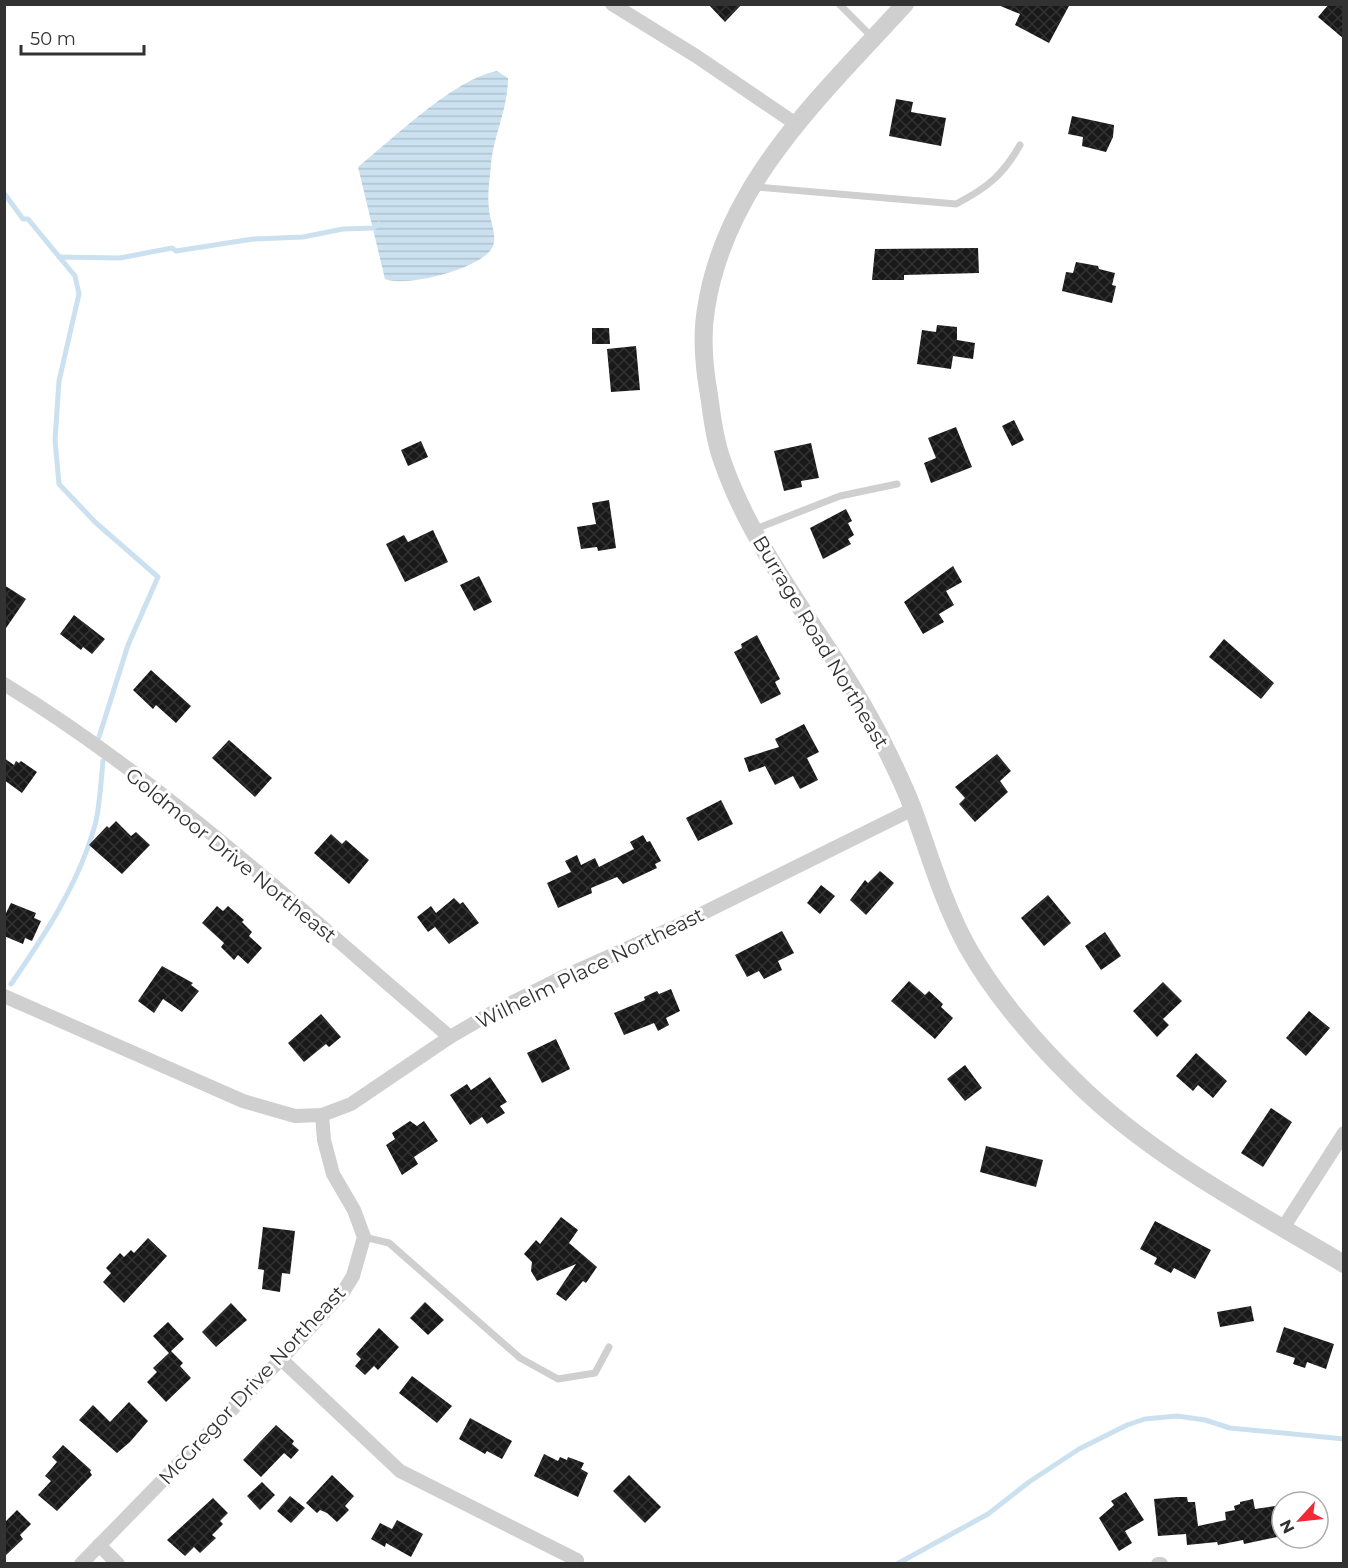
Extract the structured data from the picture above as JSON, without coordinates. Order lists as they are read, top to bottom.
{
  "streets": {
    "street": [
      "Burrage Road Northeast",
      "Goldmoor Drive Northeast",
      "Wilhelm Place Northeast",
      "McGregor Drive Northeast"
    ]
  },
  "crossings": [
    ["Burrage Road Northeast", "Wilhelm Place Northeast"],
    ["Goldmoor Drive Northeast", "Wilhelm Place Northeast"]
  ],
  "scale_bar": "50 m",
  "north": "bottom left"
}
